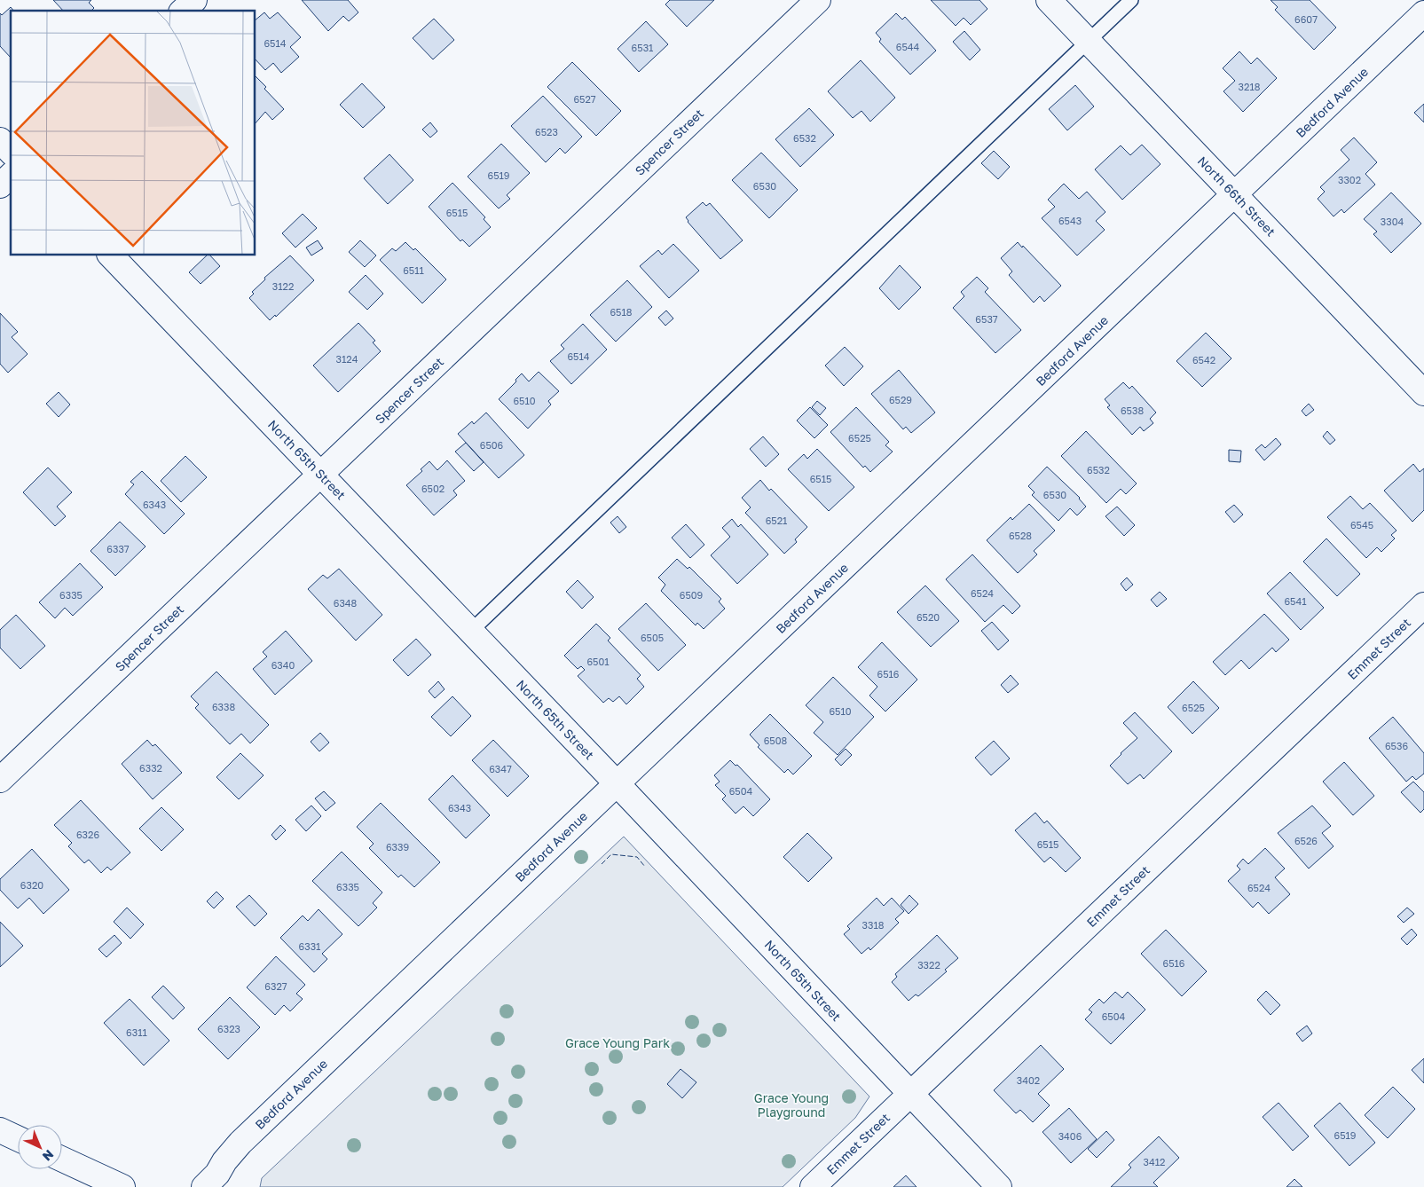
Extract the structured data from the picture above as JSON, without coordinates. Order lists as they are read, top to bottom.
{
  "streets": {
    "street": [
      "Bedford Avenue",
      "Spencer Street",
      "North 66th Street",
      "North 65th Street",
      "Emmet Street"
    ]
  },
  "crossings": [
    ["Bedford Avenue", "North 66th Street"],
    ["Bedford Avenue", "North 65th Street"],
    ["Spencer Street", "North 65th Street"],
    ["North 65th Street", "Emmet Street"]
  ],
  "parks": ["Grace Young Park", "Grace Young Playground"],
  "house_numbers": [
    "6607",
    "6514",
    "6544",
    "6531",
    "3218",
    "6527",
    "6523",
    "6532",
    "6519",
    "3302",
    "6530",
    "6515",
    "6543",
    "3304",
    "6511",
    "3122",
    "6518",
    "6537",
    "6514",
    "3124",
    "6542",
    "6529",
    "6510",
    "6538",
    "6525",
    "6506",
    "6532",
    "6515",
    "6502",
    "6530",
    "6343",
    "6521",
    "6545",
    "6528",
    "6337",
    "6524",
    "6335",
    "6509",
    "6541",
    "6348",
    "6520",
    "6505",
    "6501",
    "6340",
    "6516",
    "6338",
    "6525",
    "6510",
    "6508",
    "6536",
    "6332",
    "6347",
    "6504",
    "6343",
    "6326",
    "6526",
    "6515",
    "6339",
    "6320",
    "6335",
    "6524",
    "3318",
    "6331",
    "6516",
    "3322",
    "6327",
    "6504",
    "6323",
    "6311",
    "3402",
    "6519",
    "3406",
    "3412"
  ],
  "north": "bottom right"
}
